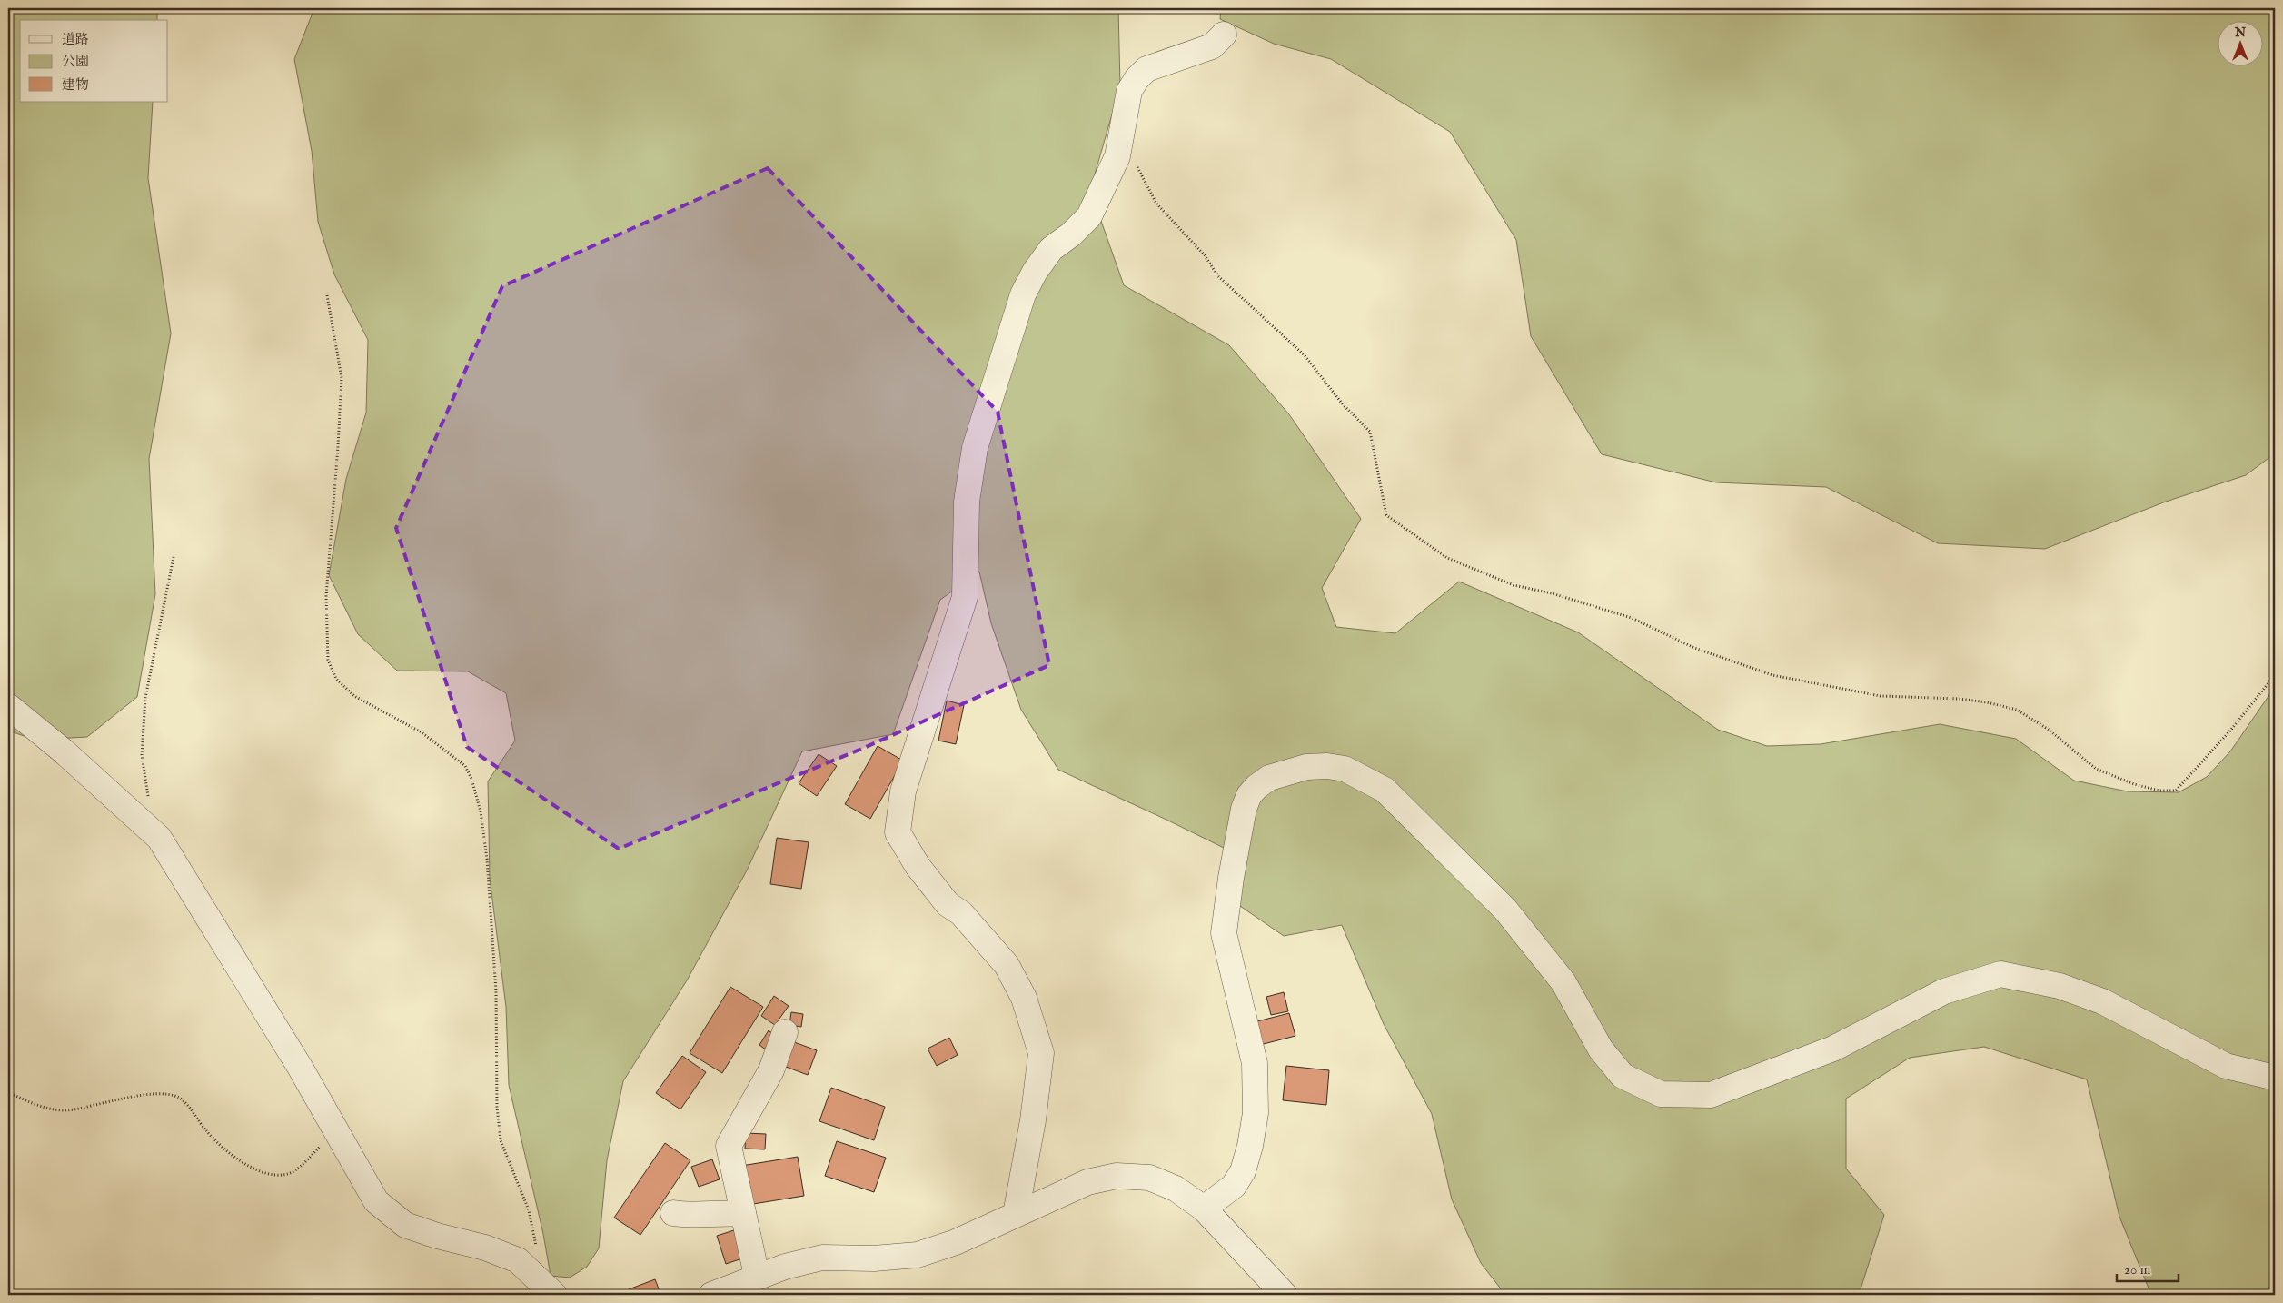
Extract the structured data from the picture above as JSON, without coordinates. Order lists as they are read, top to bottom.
{
  "legend": ["道路", "公園", "建物"],
  "scale_bar": "20 m",
  "north": "top"
}
